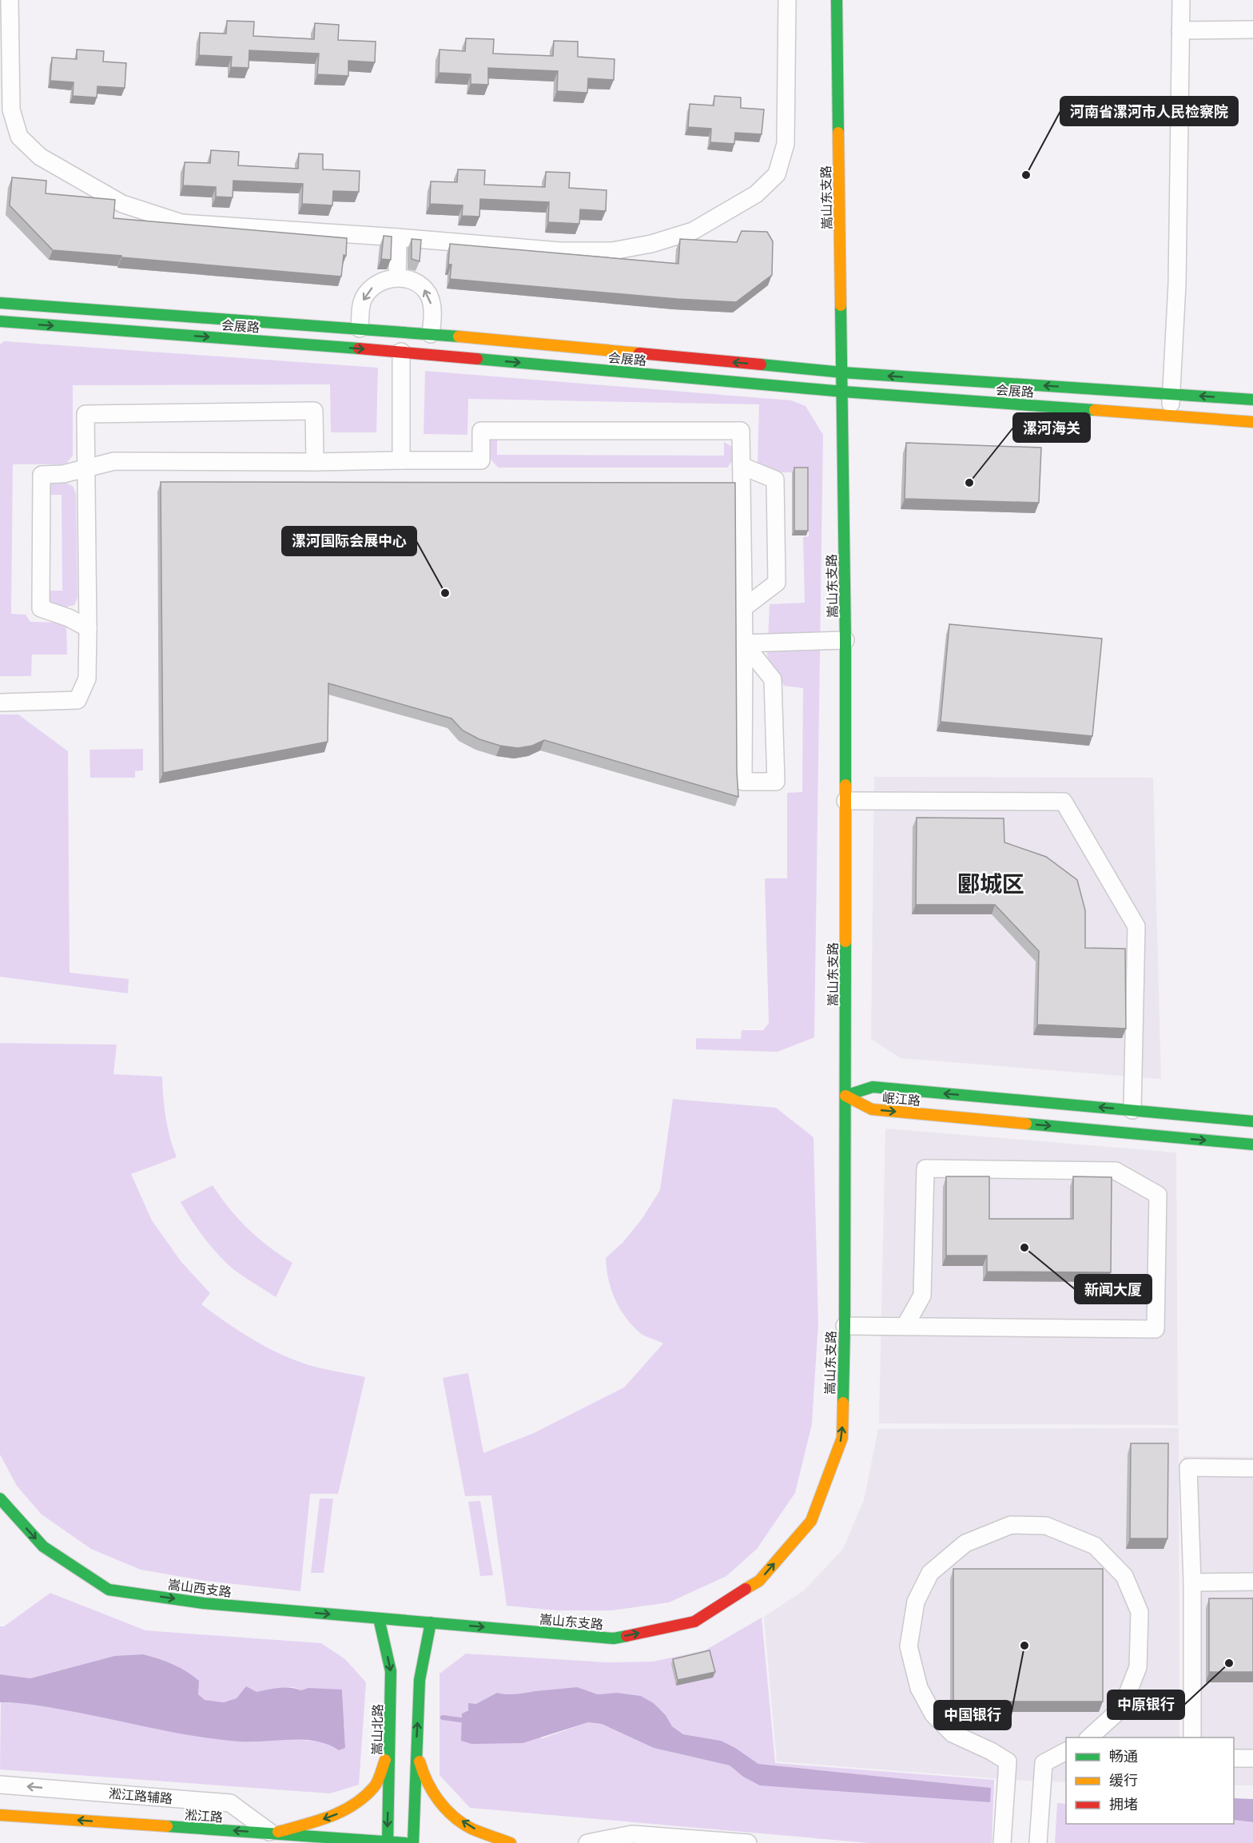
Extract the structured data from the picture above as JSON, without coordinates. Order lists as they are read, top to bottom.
{
  "streets": {
    "main road": [
      "嵩山东支路",
      "会展路",
      "岷江路",
      "嵩山西支路",
      "嵩山北路",
      "淞江路"
    ],
    "street": ["淞江路辅路"]
  },
  "crossings": [
    ["嵩山东支路", "会展路"],
    ["嵩山东支路", "岷江路"],
    ["嵩山东支路", "嵩山西支路"],
    ["嵩山西支路", "嵩山北路"],
    ["嵩山北路", "淞江路"],
    ["淞江路辅路", "淞江路"]
  ],
  "one_way": ["嵩山西支路", "淞江路辅路", "淞江路"],
  "districts": ["郾城区"],
  "places": [
    "河南省漯河市人民检察院",
    "漯河海关",
    "漯河国际会展中心",
    "新闻大厦",
    "中国银行",
    "中原银行"
  ],
  "legend": ["畅通", "缓行", "拥堵"]
}
